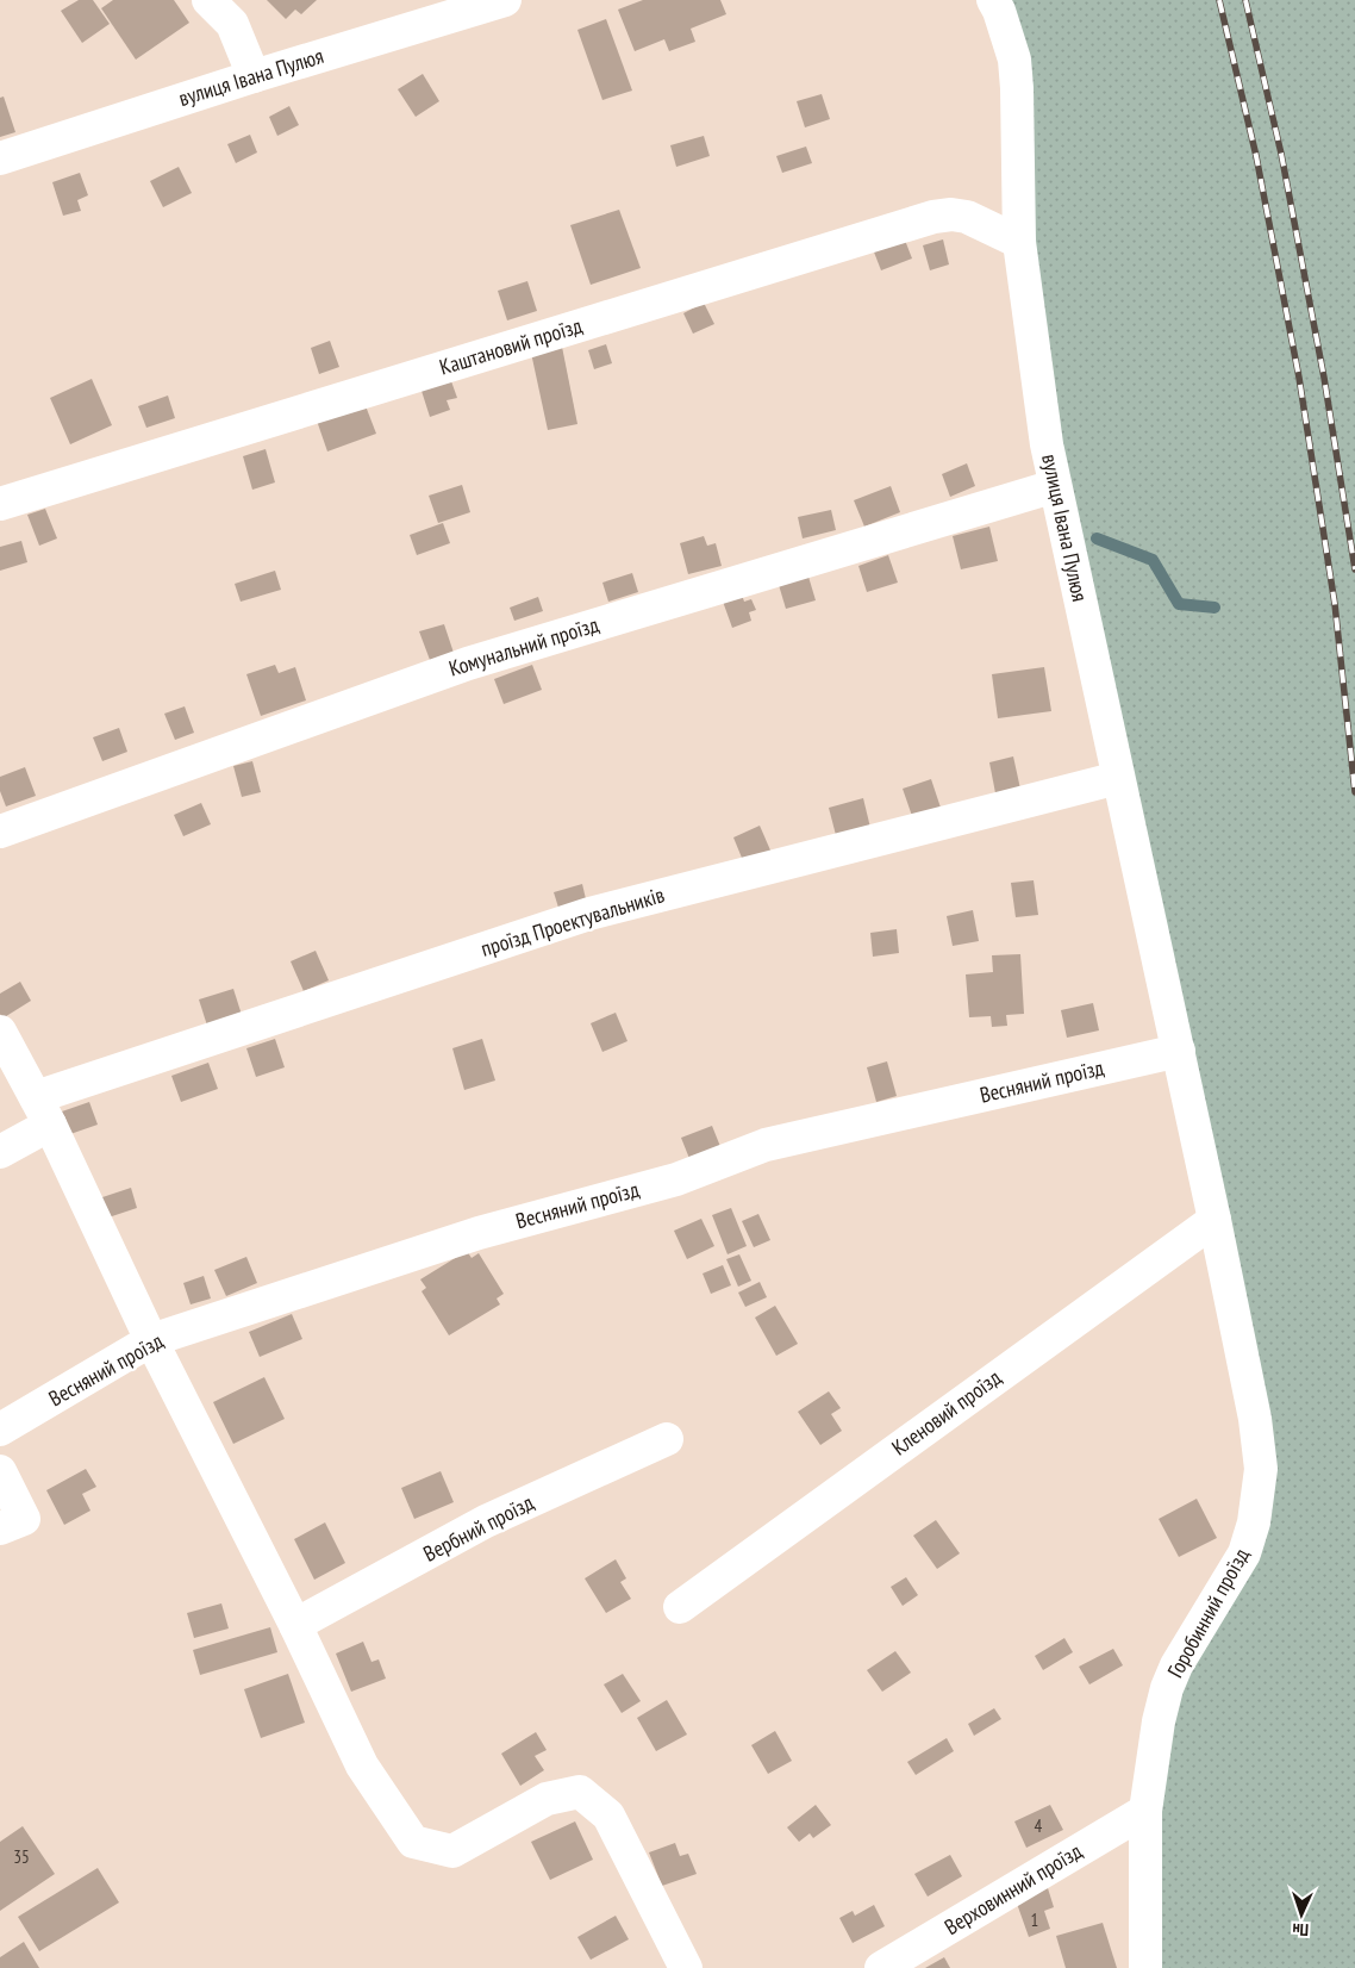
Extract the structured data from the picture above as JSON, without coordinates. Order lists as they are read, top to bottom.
{
  "streets": {
    "street": [
      "вулиця Івана Пулюя",
      "Каштановий проїзд",
      "Комунальний проїзд",
      "проїзд Проектувальників",
      "Весняний проїзд",
      "Кленовий проїзд",
      "Вербний проїзд",
      "Горобинний проїзд",
      "Верховинний проїзд"
    ]
  },
  "crossings": [
    ["вулиця Івана Пулюя", "Каштановий проїзд"],
    ["вулиця Івана Пулюя", "Комунальний проїзд"],
    ["вулиця Івана Пулюя", "проїзд Проектувальників"],
    ["вулиця Івана Пулюя", "Весняний проїзд"],
    ["вулиця Івана Пулюя", "Горобинний проїзд"],
    ["Весняний проїзд", "Горобинний проїзд"],
    ["Кленовий проїзд", "Горобинний проїзд"],
    ["Горобинний проїзд", "Верховинний проїзд"]
  ],
  "house_numbers": ["4", "35", "1"],
  "north": "bottom"
}
